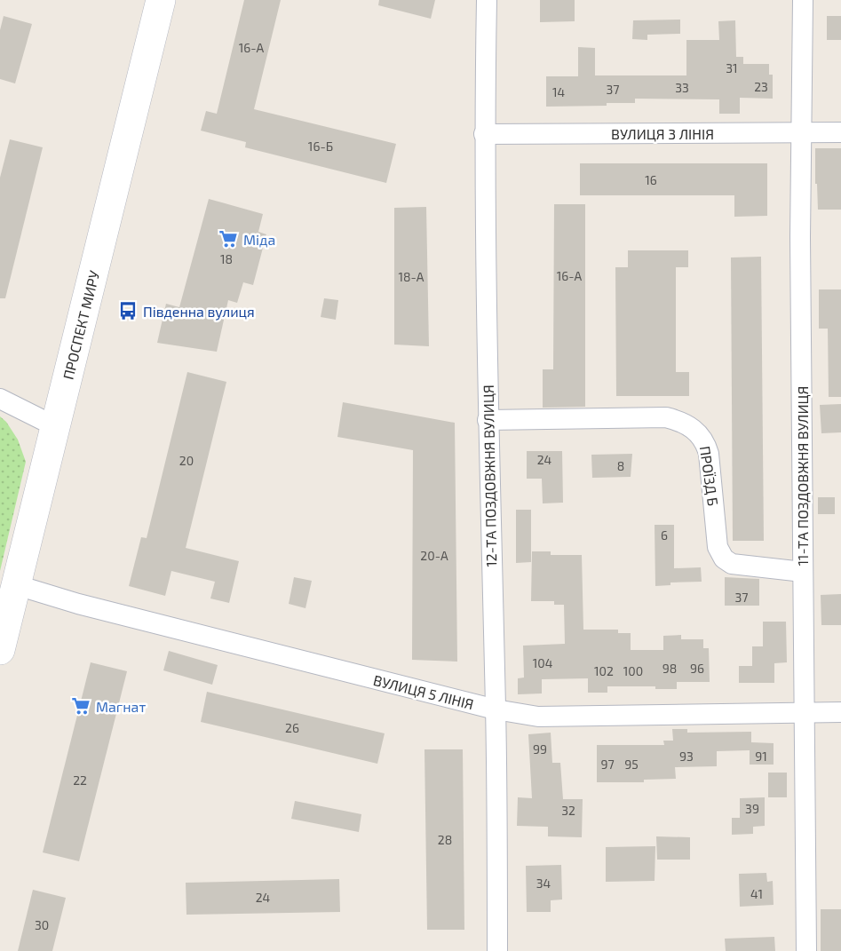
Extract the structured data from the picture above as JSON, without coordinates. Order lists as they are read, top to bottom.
{
  "streets": {
    "main road": ["ПРОСПЕКТ МИРУ"],
    "street": [
      "ВУЛИЦЯ 3 ЛІНІЯ",
      "12-ТА ПОЗДОВЖНЯ ВУЛИЦЯ",
      "ПРОЇЗД Б",
      "11-ТА ПОЗДОВЖНЯ ВУЛИЦЯ",
      "ВУЛИЦЯ 5 ЛІНІЯ"
    ]
  },
  "crossings": [
    ["ВУЛИЦЯ 3 ЛІНІЯ", "12-ТА ПОЗДОВЖНЯ ВУЛИЦЯ"],
    ["ВУЛИЦЯ 3 ЛІНІЯ", "11-ТА ПОЗДОВЖНЯ ВУЛИЦЯ"],
    ["ПРОСПЕКТ МИРУ", "ВУЛИЦЯ 5 ЛІНІЯ"],
    ["12-ТА ПОЗДОВЖНЯ ВУЛИЦЯ", "ПРОЇЗД Б"],
    ["12-ТА ПОЗДОВЖНЯ ВУЛИЦЯ", "ВУЛИЦЯ 5 ЛІНІЯ"],
    ["ПРОЇЗД Б", "11-ТА ПОЗДОВЖНЯ ВУЛИЦЯ"],
    ["11-ТА ПОЗДОВЖНЯ ВУЛИЦЯ", "ВУЛИЦЯ 5 ЛІНІЯ"]
  ],
  "places": {
    "supermarket": ["Міда", "Магнат"],
    "bus stop": ["Південна вулиця"]
  },
  "house_numbers": [
    "16-А",
    "31",
    "23",
    "33",
    "37",
    "14",
    "16-Б",
    "16",
    "18",
    "16-А",
    "18-А",
    "24",
    "20",
    "8",
    "6",
    "20-А",
    "37",
    "104",
    "98",
    "96",
    "102",
    "100",
    "26",
    "99",
    "93",
    "91",
    "97",
    "95",
    "22",
    "39",
    "32",
    "28",
    "34",
    "41",
    "24",
    "30"
  ]
}
